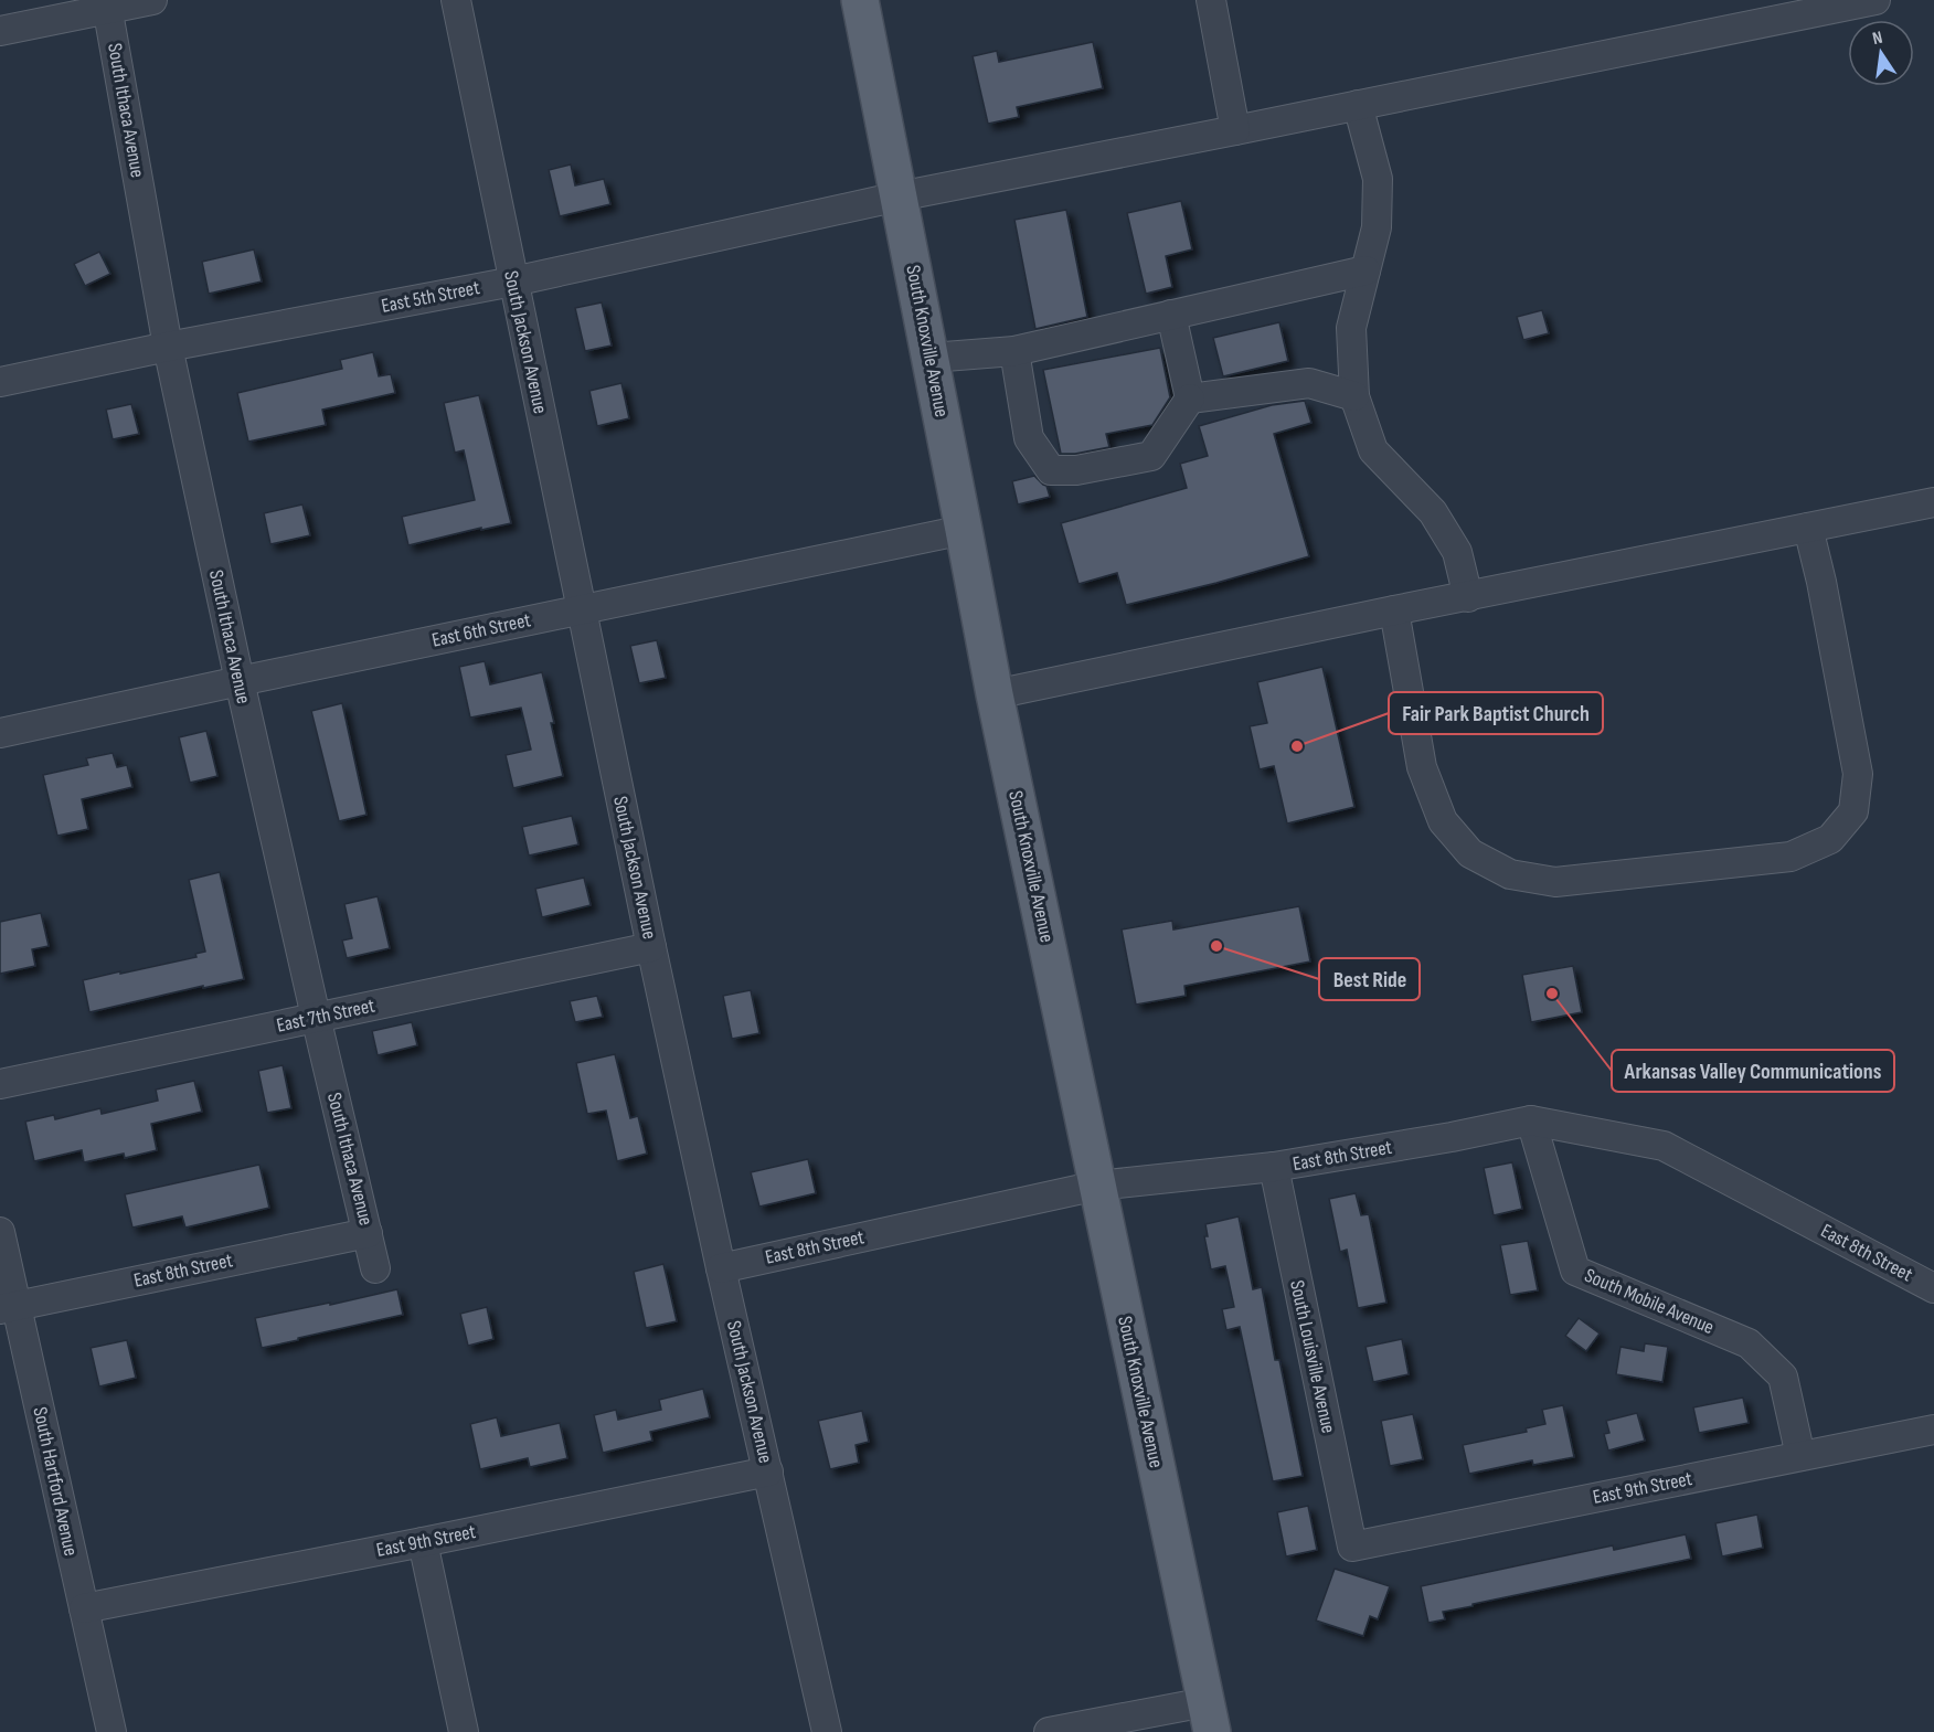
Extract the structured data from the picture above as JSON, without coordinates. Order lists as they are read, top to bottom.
{
  "streets": {
    "main road": ["South Knoxville Avenue"],
    "street": [
      "South Ithaca Avenue",
      "East 5th Street",
      "South Jackson Avenue",
      "East 6th Street",
      "East 7th Street",
      "East 8th Street",
      "South Mobile Avenue",
      "South Louisville Avenue",
      "South Hartford Avenue",
      "East 9th Street"
    ]
  },
  "crossings": [
    ["South Ithaca Avenue", "East 5th Street"],
    ["South Ithaca Avenue", "East 6th Street"],
    ["South Ithaca Avenue", "East 7th Street"],
    ["South Ithaca Avenue", "East 8th Street"],
    ["East 5th Street", "South Knoxville Avenue"],
    ["East 5th Street", "South Jackson Avenue"],
    ["South Knoxville Avenue", "East 6th Street"],
    ["South Knoxville Avenue", "East 8th Street"],
    ["South Jackson Avenue", "East 6th Street"],
    ["South Jackson Avenue", "East 7th Street"],
    ["South Jackson Avenue", "East 8th Street"],
    ["South Jackson Avenue", "East 9th Street"],
    ["East 8th Street", "South Mobile Avenue"],
    ["East 8th Street", "South Louisville Avenue"],
    ["East 8th Street", "South Hartford Avenue"],
    ["South Mobile Avenue", "East 9th Street"],
    ["South Louisville Avenue", "East 9th Street"],
    ["South Hartford Avenue", "East 9th Street"]
  ],
  "places": ["Fair Park Baptist Church", "Best Ride", "Arkansas Valley Communications"],
  "north": "top"
}
